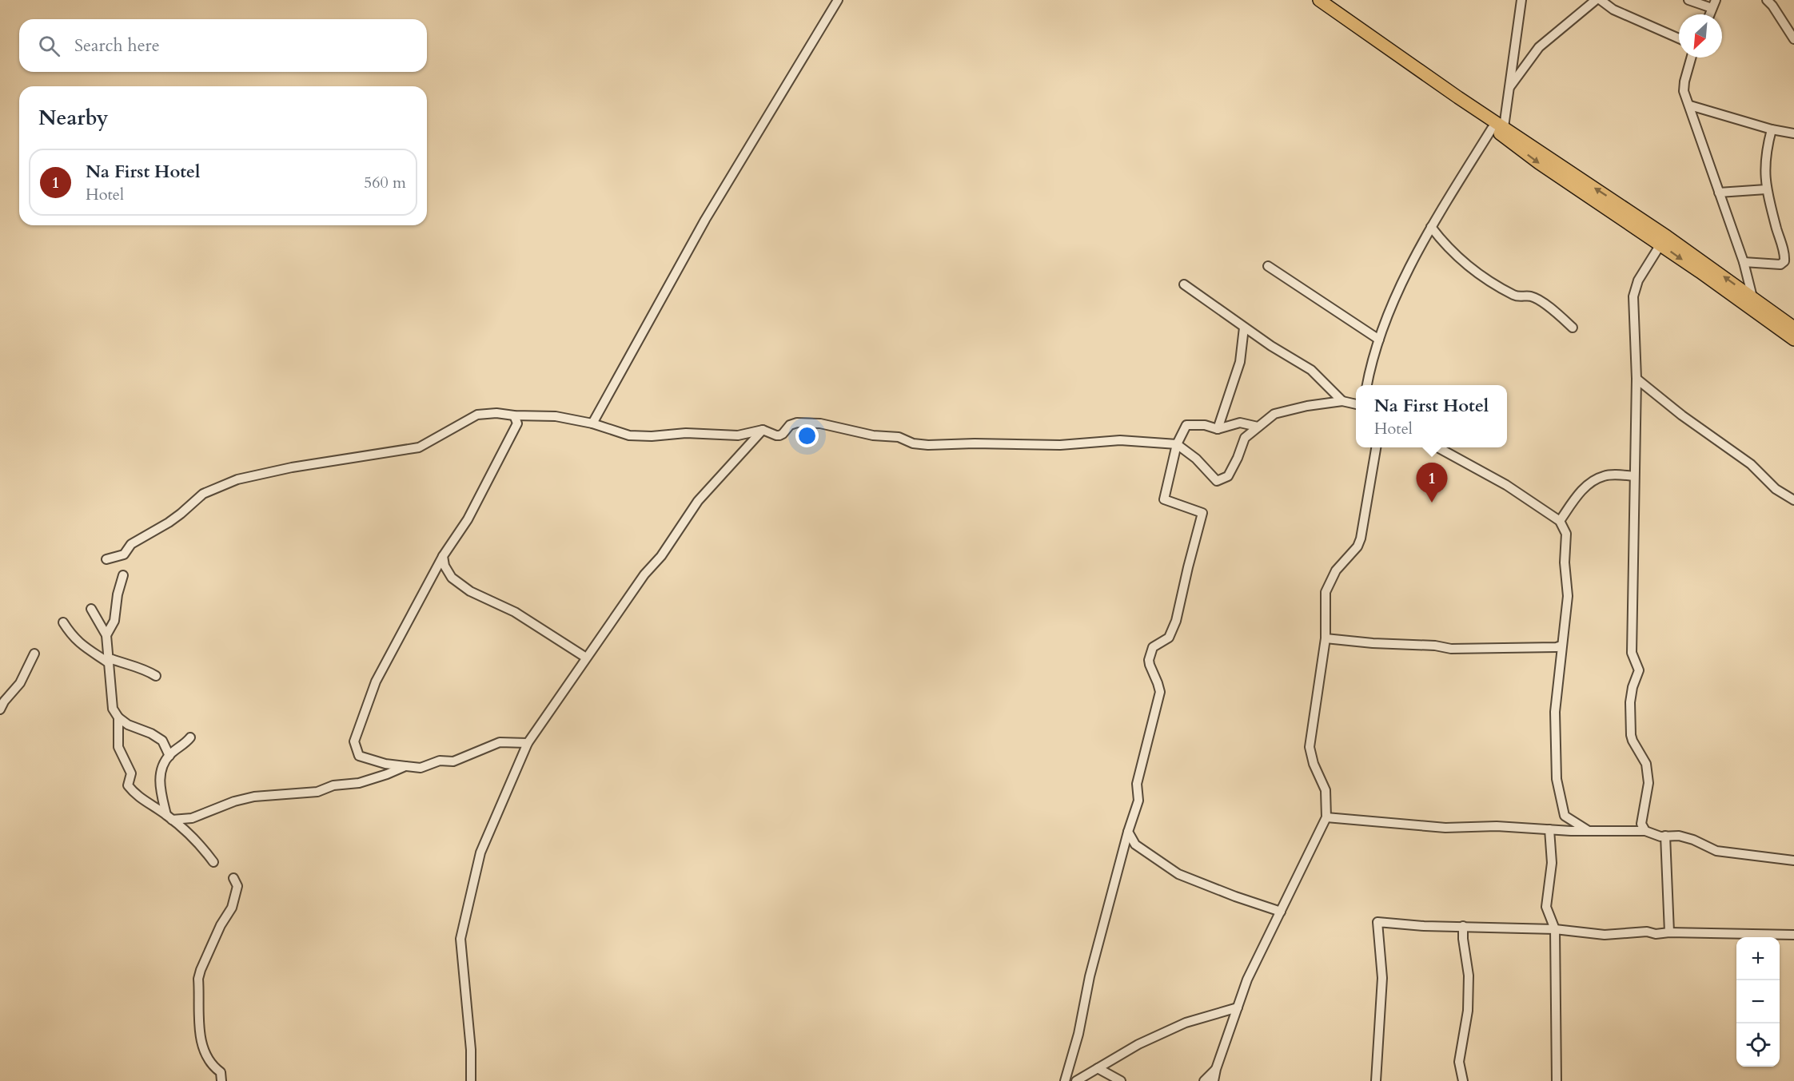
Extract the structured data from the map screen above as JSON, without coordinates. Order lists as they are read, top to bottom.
{
  "north": "bottom left",
  "page": {
    "search": "Search here",
    "heading": "Nearby",
    "list": [
      {
        "mark": "1",
        "name": "Na First Hotel",
        "note": "Hotel",
        "value": "560 m"
      }
    ],
    "popup": ["Na First Hotel", "Hotel"],
    "pins": "1",
    "map_buttons": ["+", "−"]
  }
}
